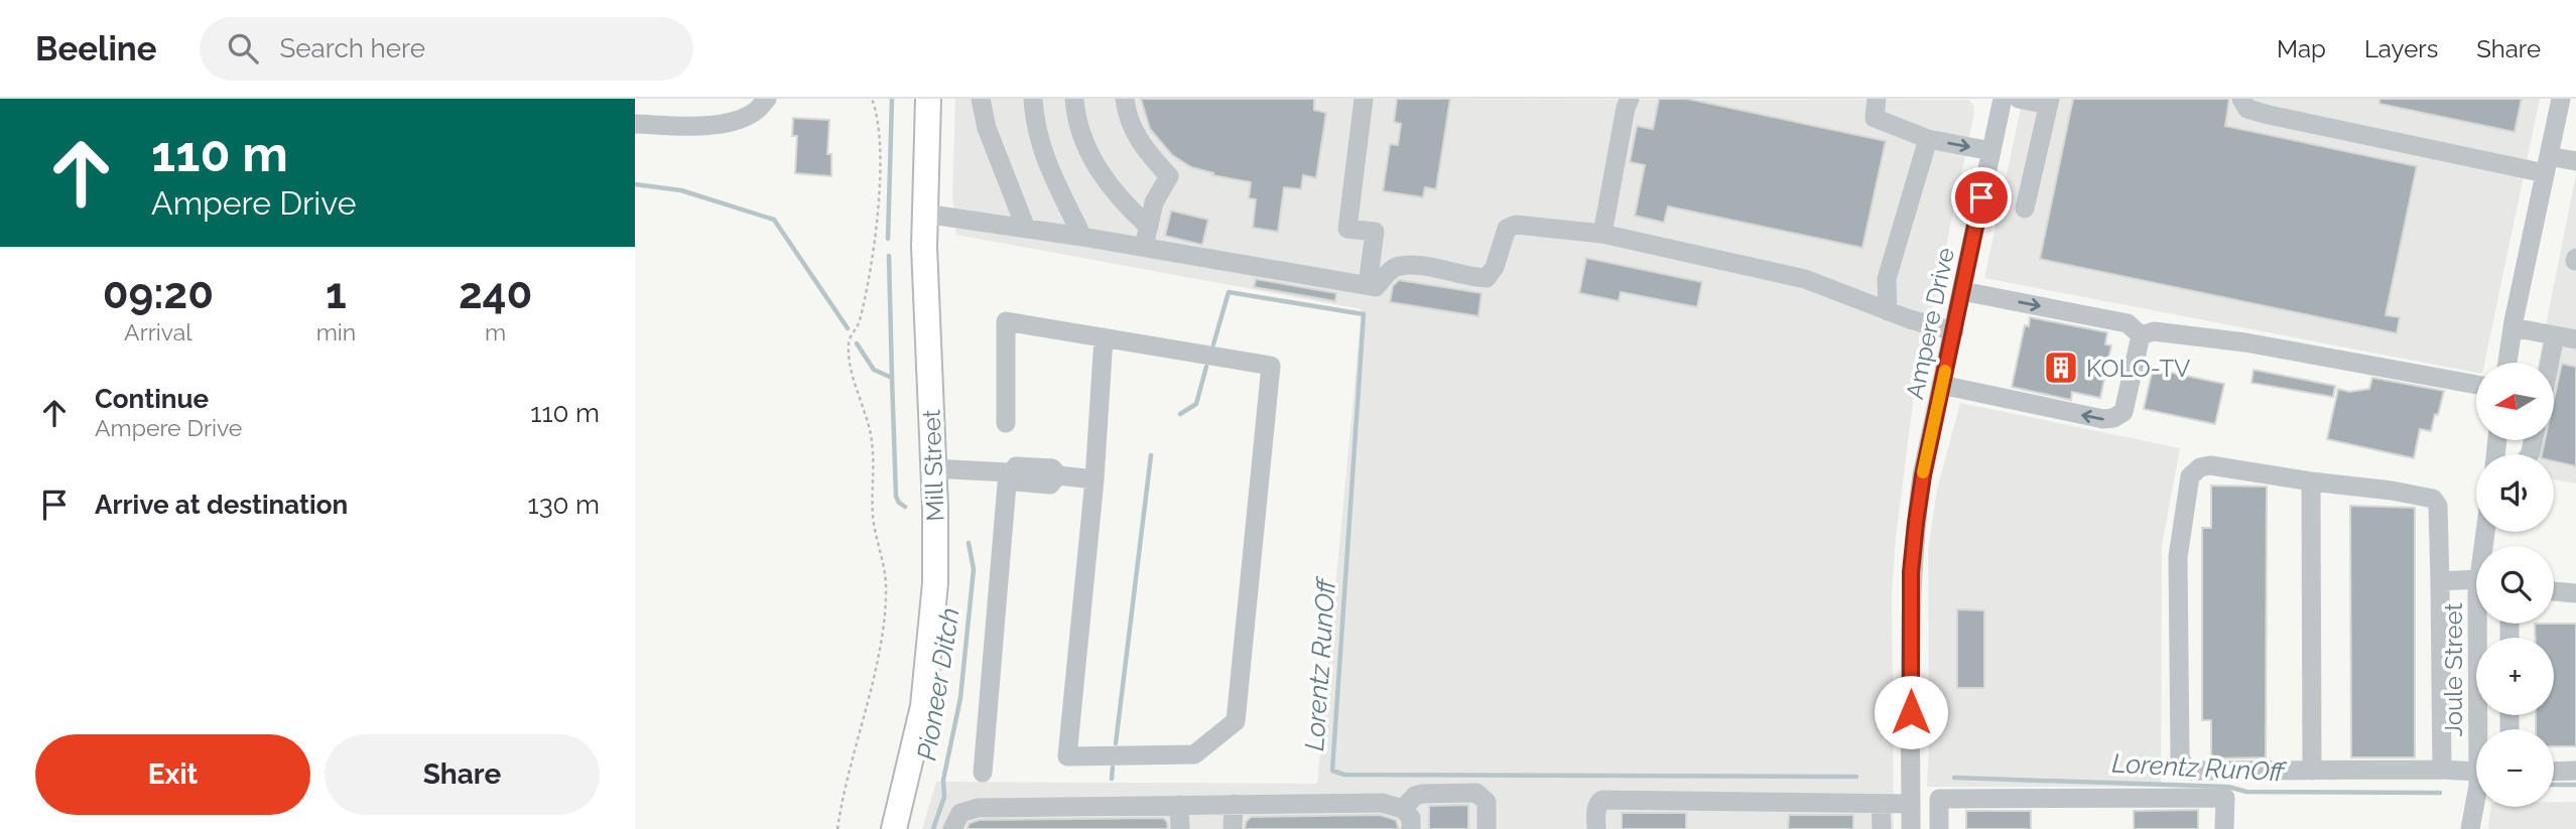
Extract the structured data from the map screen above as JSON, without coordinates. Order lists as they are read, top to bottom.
{
  "streets": {
    "main road": ["Mill Street"],
    "street": ["Ampere Drive", "Joule Street"]
  },
  "water": ["Lorentz RunOff", "Pioneer Ditch"],
  "places": {
    "building": ["KOLO-TV"]
  },
  "north": "left",
  "page": {
    "header": "Beeline",
    "search": "Search here",
    "nav": ["Map", "Layers", "Share"],
    "turn": ["110 m", "Ampere Drive"],
    "eta": [
      "09:20",
      "Arrival",
      "1",
      "min",
      "240",
      "m"
    ],
    "map_buttons": ["+", "−"],
    "list": [
      {
        "name": "Continue",
        "note": "Ampere Drive",
        "value": "110 m"
      },
      {
        "name": "Arrive at destination",
        "value": "130 m"
      }
    ],
    "buttons": ["Exit", "Share"]
  }
}
